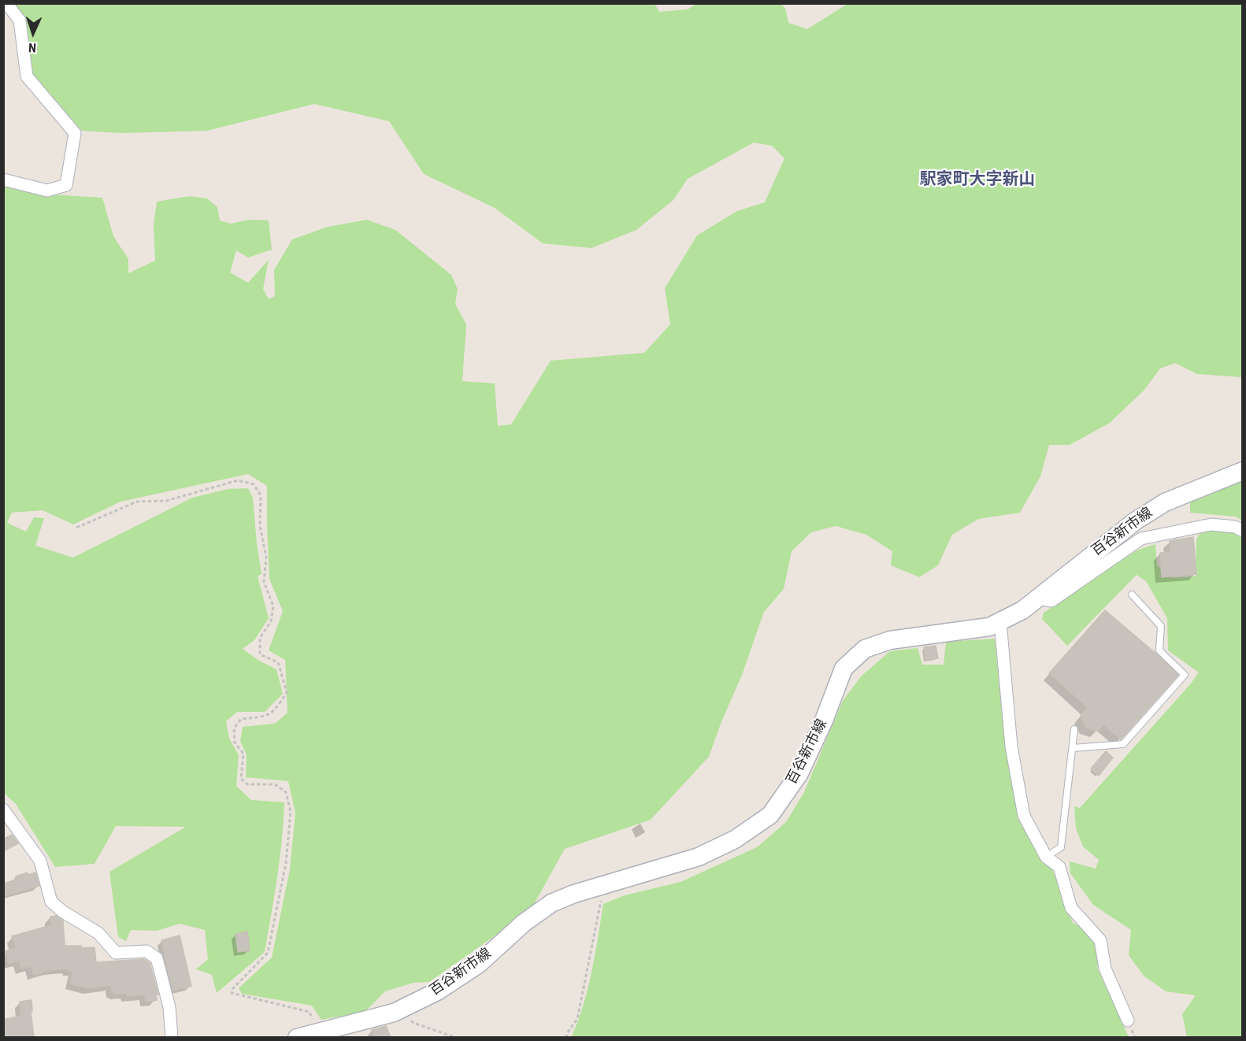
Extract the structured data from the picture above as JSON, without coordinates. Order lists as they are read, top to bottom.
{
  "streets": {
    "main road": ["百谷新市線"]
  },
  "districts": ["駅家町大字新山"],
  "north": "bottom"
}
